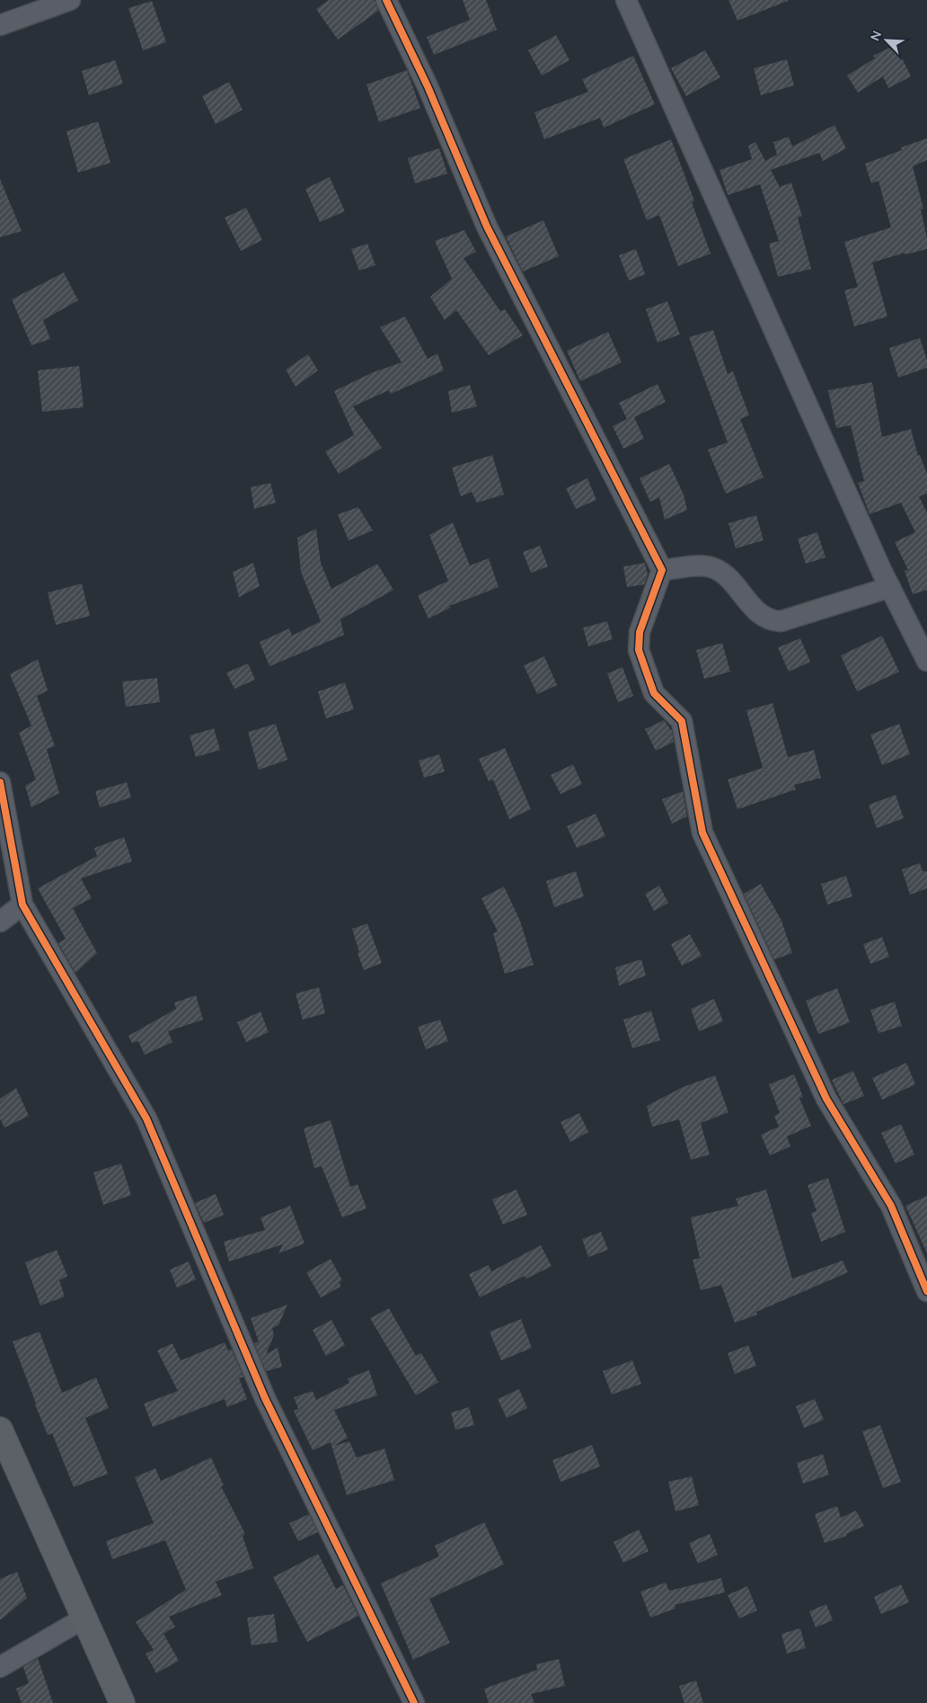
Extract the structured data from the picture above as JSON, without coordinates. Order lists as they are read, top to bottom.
{
  "north": "top left"
}
